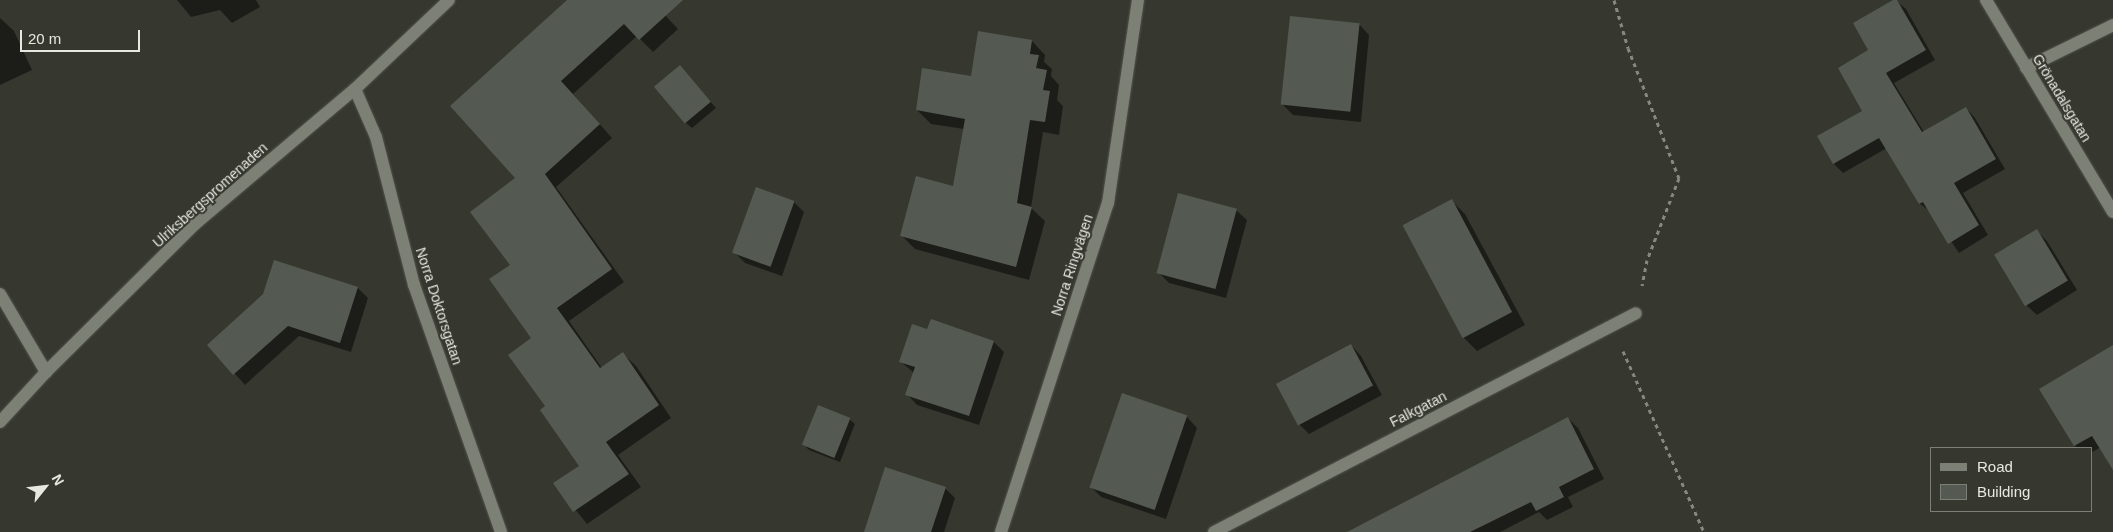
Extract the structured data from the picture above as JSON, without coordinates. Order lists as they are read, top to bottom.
{
  "streets": {
    "street": [
      "Grönadalsgatan",
      "Ulriksbergspromenaden",
      "Norra Ringvägen",
      "Norra Doktorsgatan",
      "Falkgatan"
    ]
  },
  "crossings": [
    ["Ulriksbergspromenaden", "Norra Doktorsgatan"]
  ],
  "legend": ["Road", "Building"],
  "scale_bar": "20 m",
  "north": "top right"
}
